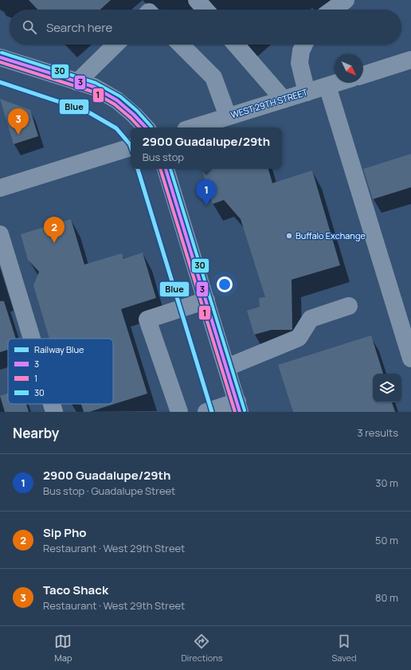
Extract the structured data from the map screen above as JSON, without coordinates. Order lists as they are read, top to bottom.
{
  "streets": {
    "street": ["WEST 29TH STREET"]
  },
  "places": ["Buffalo Exchange"],
  "lines": [
    "transit line 30",
    "transit line 3",
    "transit line 1",
    "rail line Blue"
  ],
  "legend": [
    "Railway Blue",
    "3",
    "1",
    "30"
  ],
  "north": "bottom right",
  "page": {
    "search": "Search here",
    "pins": ["3", "1", "2"],
    "popup": ["2900 Guadalupe/29th", "Bus stop"],
    "heading": ["Nearby", "3 results"],
    "list": [
      {
        "mark": "1",
        "name": "2900 Guadalupe/29th",
        "note": "Bus stop · Guadalupe Street",
        "value": "30 m"
      },
      {
        "mark": "2",
        "name": "Sip Pho",
        "note": "Restaurant · West 29th Street",
        "value": "50 m"
      },
      {
        "mark": "3",
        "name": "Taco Shack",
        "note": "Restaurant · West 29th Street",
        "value": "80 m"
      }
    ],
    "nav": ["Map", "Directions", "Saved"]
  }
}
